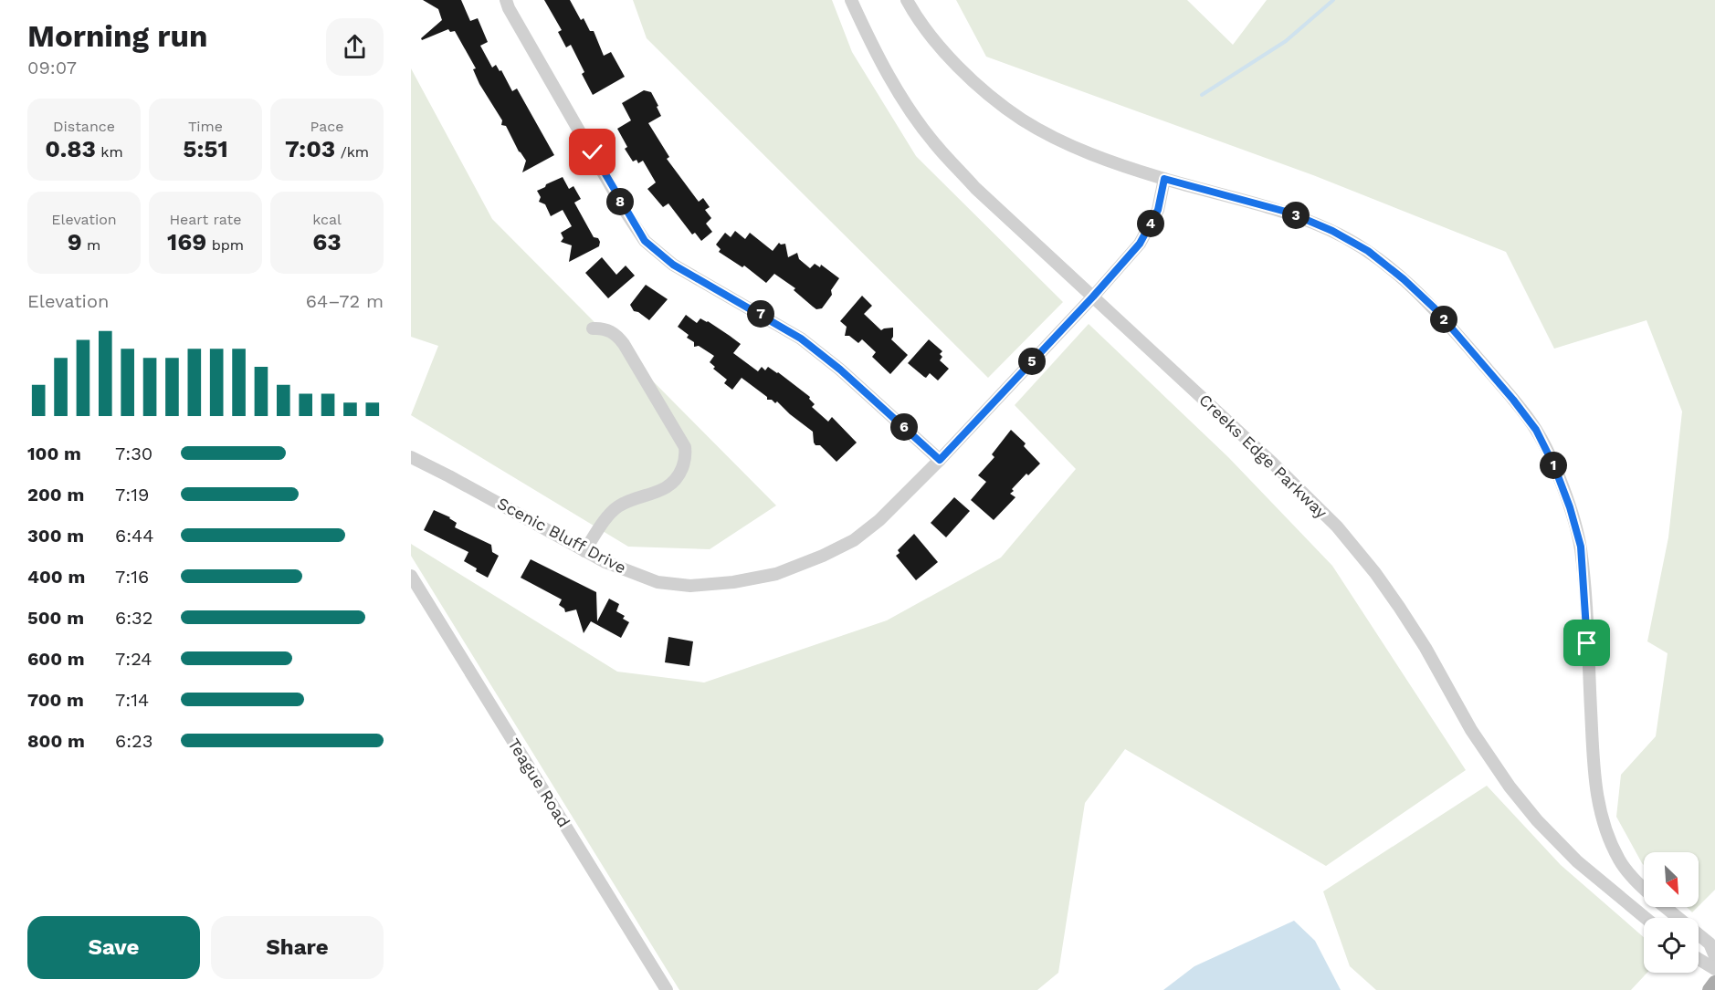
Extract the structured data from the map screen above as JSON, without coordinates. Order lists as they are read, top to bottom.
{
  "streets": {
    "street": ["Creeks Edge Parkway", "Scenic Bluff Drive", "Teague Road"]
  },
  "crossings": [
    ["Creeks Edge Parkway", "Scenic Bluff Drive"]
  ],
  "north": "bottom right",
  "page": {
    "heading": ["Morning run", "09:07"],
    "stats": [
      ["Distance", "0.83 km"],
      ["Time", "5:51"],
      ["Pace", "7:03 /km"],
      ["Elevation", "9 m"],
      ["Heart rate", "169 bpm"],
      ["kcal", "63"]
    ],
    "pins": [
      "8",
      "3",
      "4",
      "7",
      "2",
      "5",
      "6",
      "1"
    ],
    "chart": ["Elevation", "64–72 m"],
    "list": [
      {
        "name": "100 m",
        "note": "7:30"
      },
      {
        "name": "200 m",
        "note": "7:19"
      },
      {
        "name": "300 m",
        "note": "6:44"
      },
      {
        "name": "400 m",
        "note": "7:16"
      },
      {
        "name": "500 m",
        "note": "6:32"
      },
      {
        "name": "600 m",
        "note": "7:24"
      },
      {
        "name": "700 m",
        "note": "7:14"
      },
      {
        "name": "800 m",
        "note": "6:23"
      }
    ],
    "buttons": ["Save", "Share"]
  }
}
